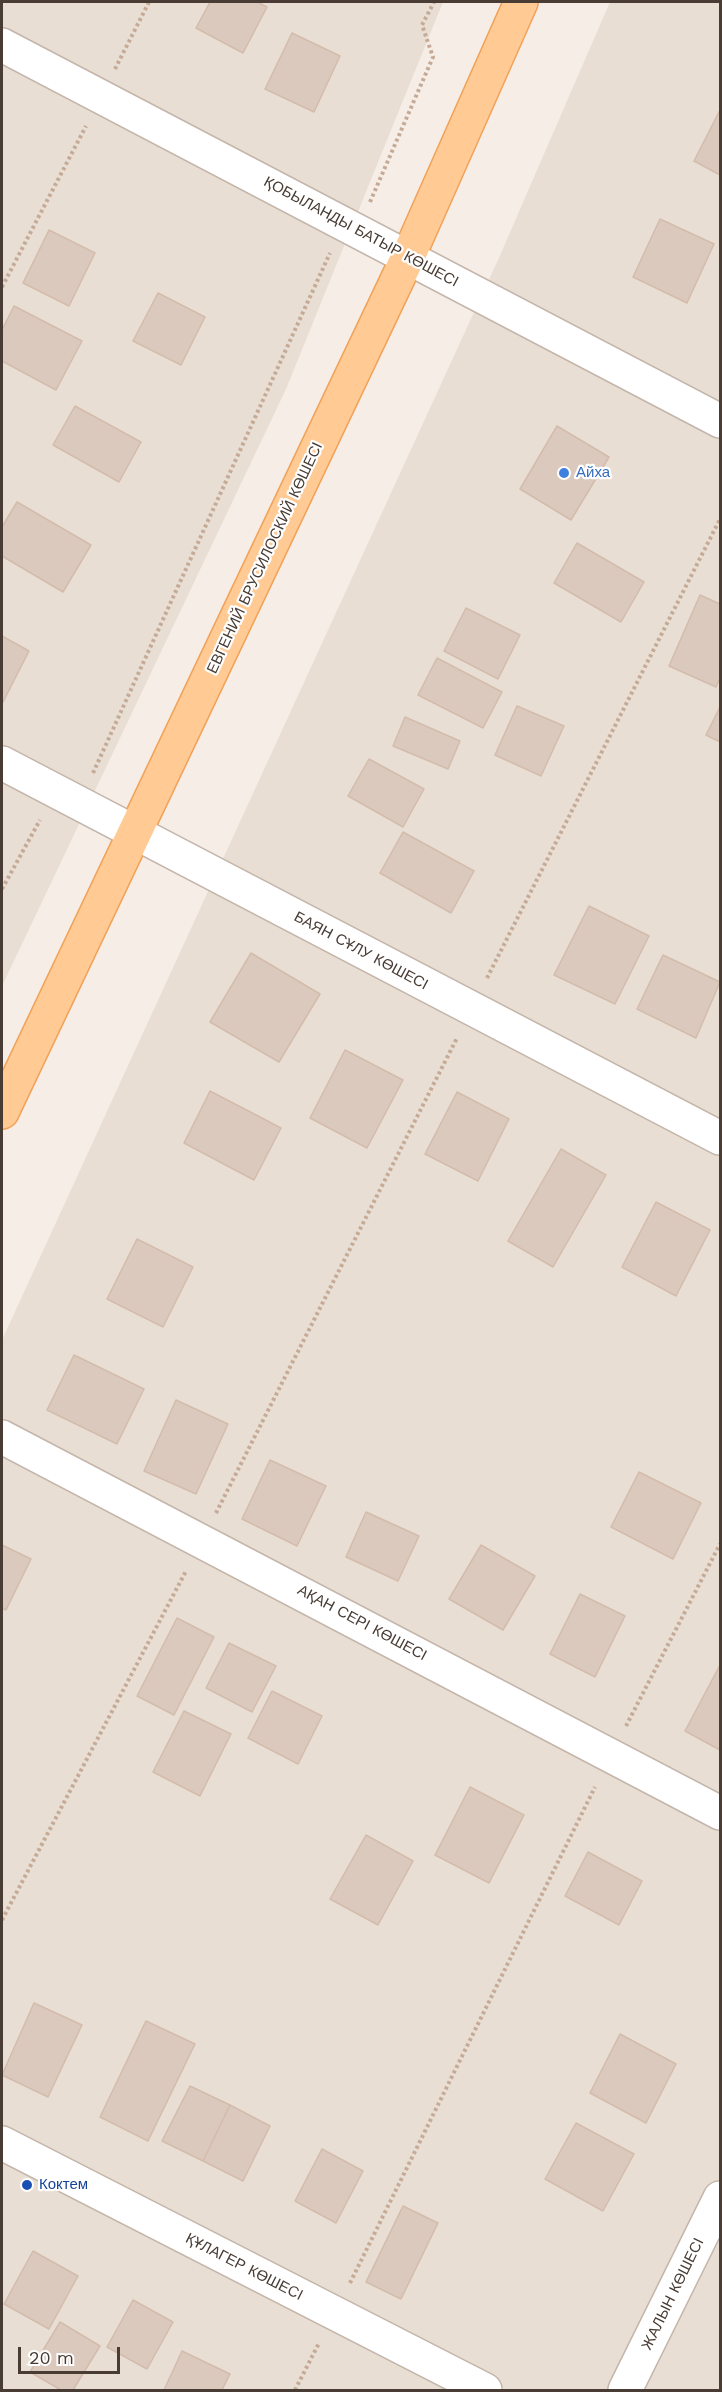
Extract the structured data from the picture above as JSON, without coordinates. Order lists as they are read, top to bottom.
{
  "streets": {
    "main road": ["ЕВГЕНИЙ БРУСИЛОСКИЙ КӨШЕСІ"],
    "street": [
      "ҚОБЫЛАНДЫ БАТЫР КӨШЕСІ",
      "БАЯН СҰЛУ КӨШЕСІ",
      "АҚАН СЕРІ КӨШЕСІ",
      "ҚҰЛАГЕР КӨШЕСІ",
      "ЖАЛЫН КӨШЕСІ"
    ]
  },
  "crossings": [
    ["ҚОБЫЛАНДЫ БАТЫР КӨШЕСІ", "ЕВГЕНИЙ БРУСИЛОСКИЙ КӨШЕСІ"],
    ["ЕВГЕНИЙ БРУСИЛОСКИЙ КӨШЕСІ", "БАЯН СҰЛУ КӨШЕСІ"]
  ],
  "places": ["Айха", "Коктем"],
  "scale_bar": "20 m"
}
